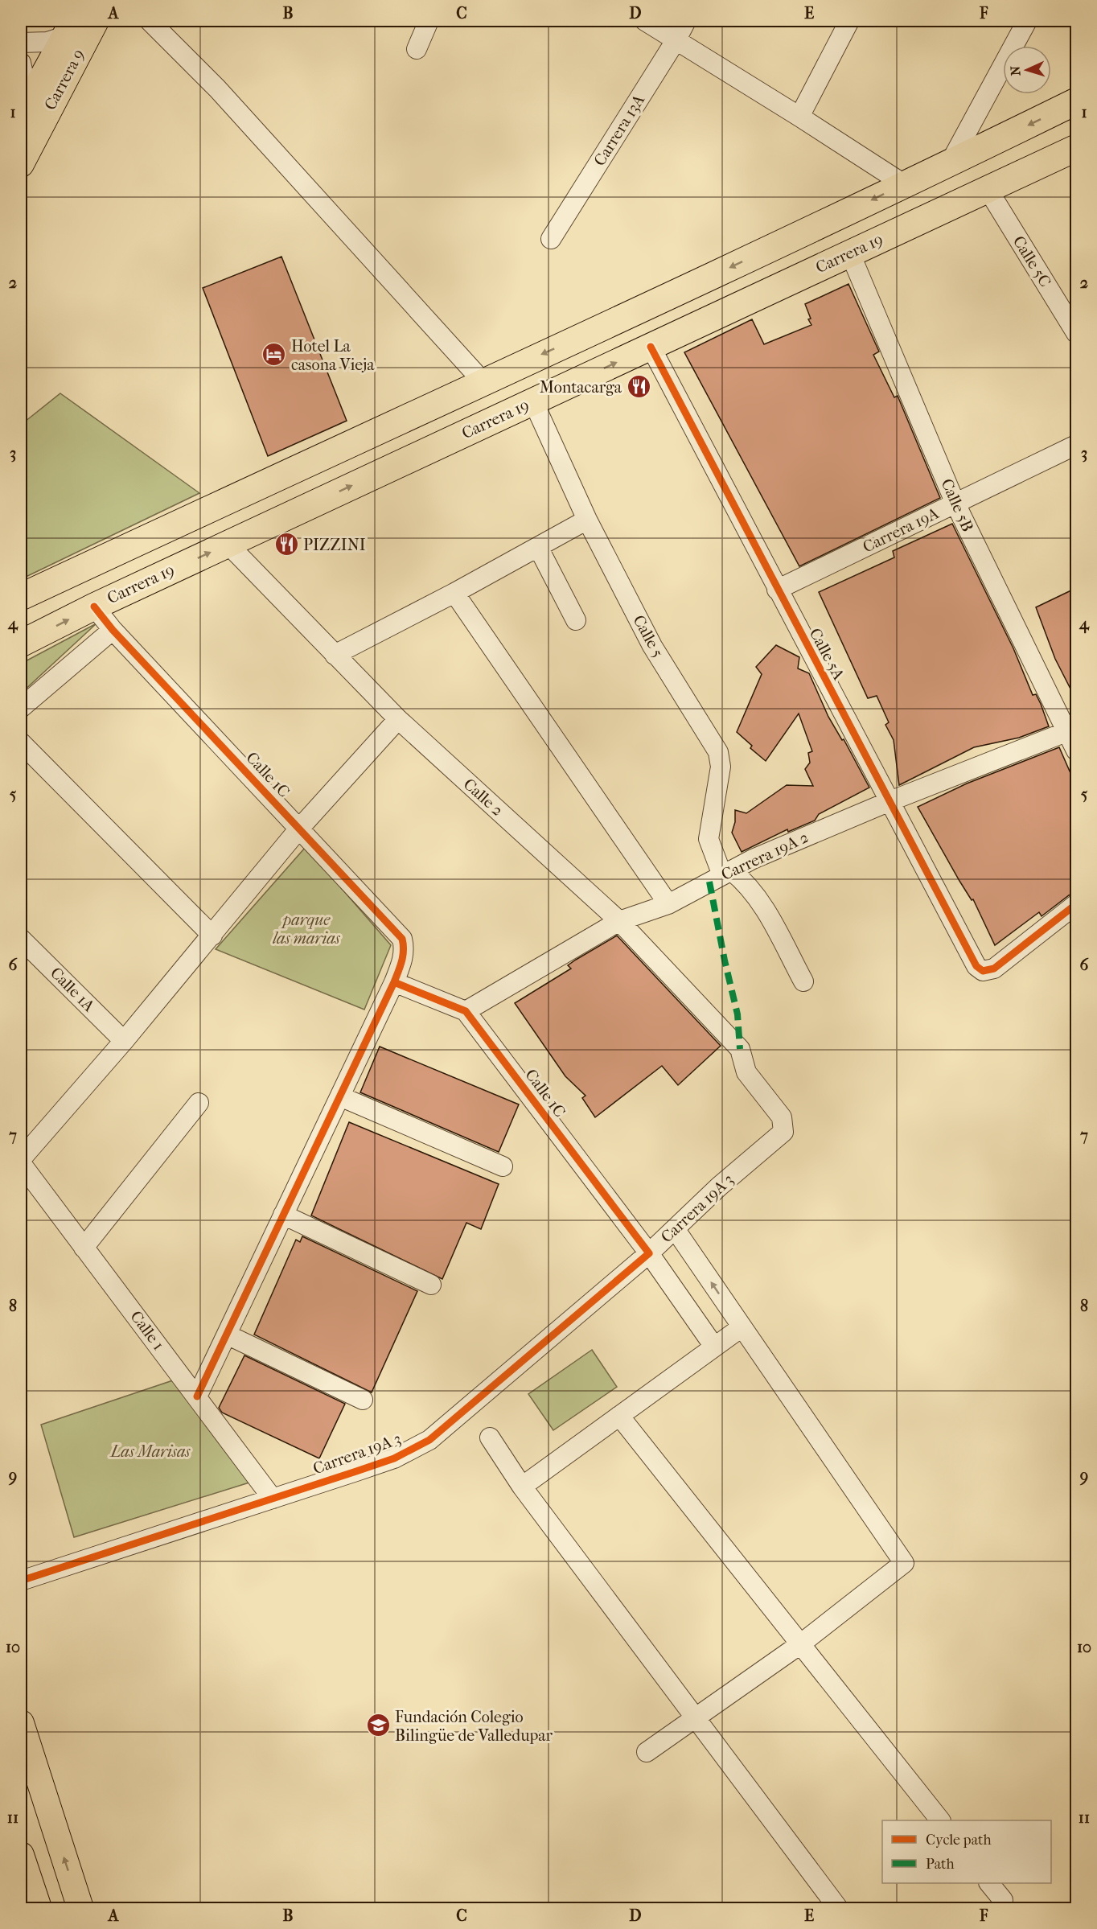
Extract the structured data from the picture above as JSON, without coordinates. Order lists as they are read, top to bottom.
{
  "streets": {
    "highway": ["Carrera 19"],
    "main road": ["Carrera 9"],
    "street": [
      "Carrera 13A",
      "Calle 5C",
      "Calle 5B",
      "Carrera 19A",
      "Calle 5",
      "Calle 5A",
      "Calle 1C",
      "Calle 2",
      "Carrera 19A 2",
      "Calle 1A",
      "Carrera 19A 3",
      "Calle 1"
    ]
  },
  "crossings": [
    ["Carrera 19", "Calle 5C"],
    ["Carrera 19", "Calle 5B"],
    ["Carrera 19", "Calle 5"],
    ["Carrera 19", "Calle 5A"],
    ["Carrera 19", "Calle 1C"],
    ["Carrera 19", "Calle 2"],
    ["Calle 5B", "Carrera 19A"],
    ["Calle 5B", "Carrera 19A 2"],
    ["Carrera 19A", "Calle 5A"],
    ["Calle 5", "Carrera 19A 2"],
    ["Calle 5A", "Carrera 19A 2"],
    ["Calle 1C", "Carrera 19A 2"],
    ["Calle 1C", "Carrera 19A 3"],
    ["Calle 2", "Carrera 19A 2"],
    ["Calle 2", "Carrera 19A 3"],
    ["Carrera 19A 3", "Calle 1"]
  ],
  "parks": ["parque las marias", "Las Marisas"],
  "places": {
    "hotel": ["Hotel La casona Vieja"],
    "restaurant": ["Montacarga", "PIZZINI"],
    "school or university": ["Fundación Colegio Bilingüe de Valledupar"]
  },
  "legend": ["Cycle path", "Path"],
  "north": "left",
  "grid": {
    "columns": [
      "A",
      "B",
      "C",
      "D",
      "E",
      "F"
    ],
    "rows": [
      "1",
      "2",
      "3",
      "4",
      "5",
      "6",
      "7",
      "8",
      "9",
      "10",
      "11"
    ]
  }
}
